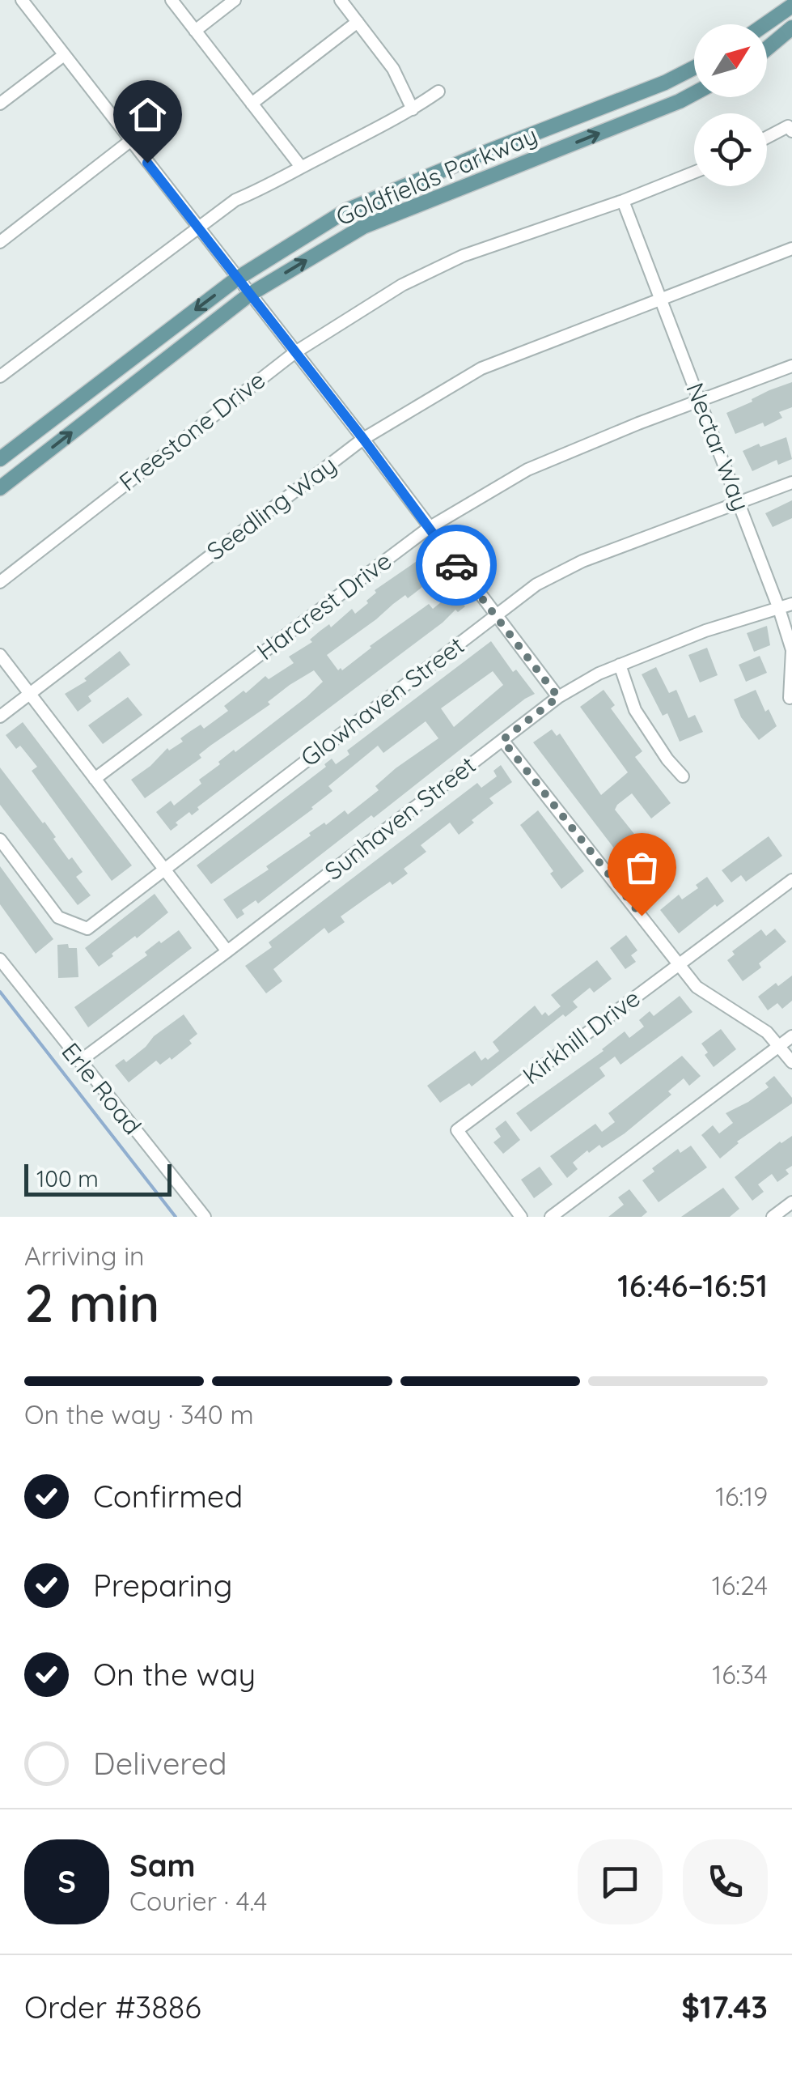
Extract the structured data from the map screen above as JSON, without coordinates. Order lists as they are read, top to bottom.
{
  "streets": {
    "main road": ["Goldfields Parkway"],
    "street": [
      "Freestone Drive",
      "Nectar Way",
      "Seedling Way",
      "Harcrest Drive",
      "Glowhaven Street",
      "Sunhaven Street",
      "Kirkhill Drive",
      "Erle Road"
    ]
  },
  "crossings": [
    ["Freestone Drive", "Nectar Way"],
    ["Nectar Way", "Seedling Way"],
    ["Nectar Way", "Harcrest Drive"],
    ["Nectar Way", "Glowhaven Street"],
    ["Nectar Way", "Sunhaven Street"],
    ["Sunhaven Street", "Erle Road"]
  ],
  "scale_bar": "100 m",
  "north": "top right",
  "page": {
    "scale": "100 m",
    "heading": ["2 min", "Arriving in", "16:46–16:51"],
    "panel": [
      "Sam",
      "Courier · 4.4",
      "Order #3886",
      "$17.43"
    ],
    "bar": "On the way · 340 m",
    "list": [
      ["Confirmed", "16:19"],
      ["Preparing", "16:24"],
      ["On the way", "16:34"],
      "Delivered"
    ],
    "round": "S"
  }
}
